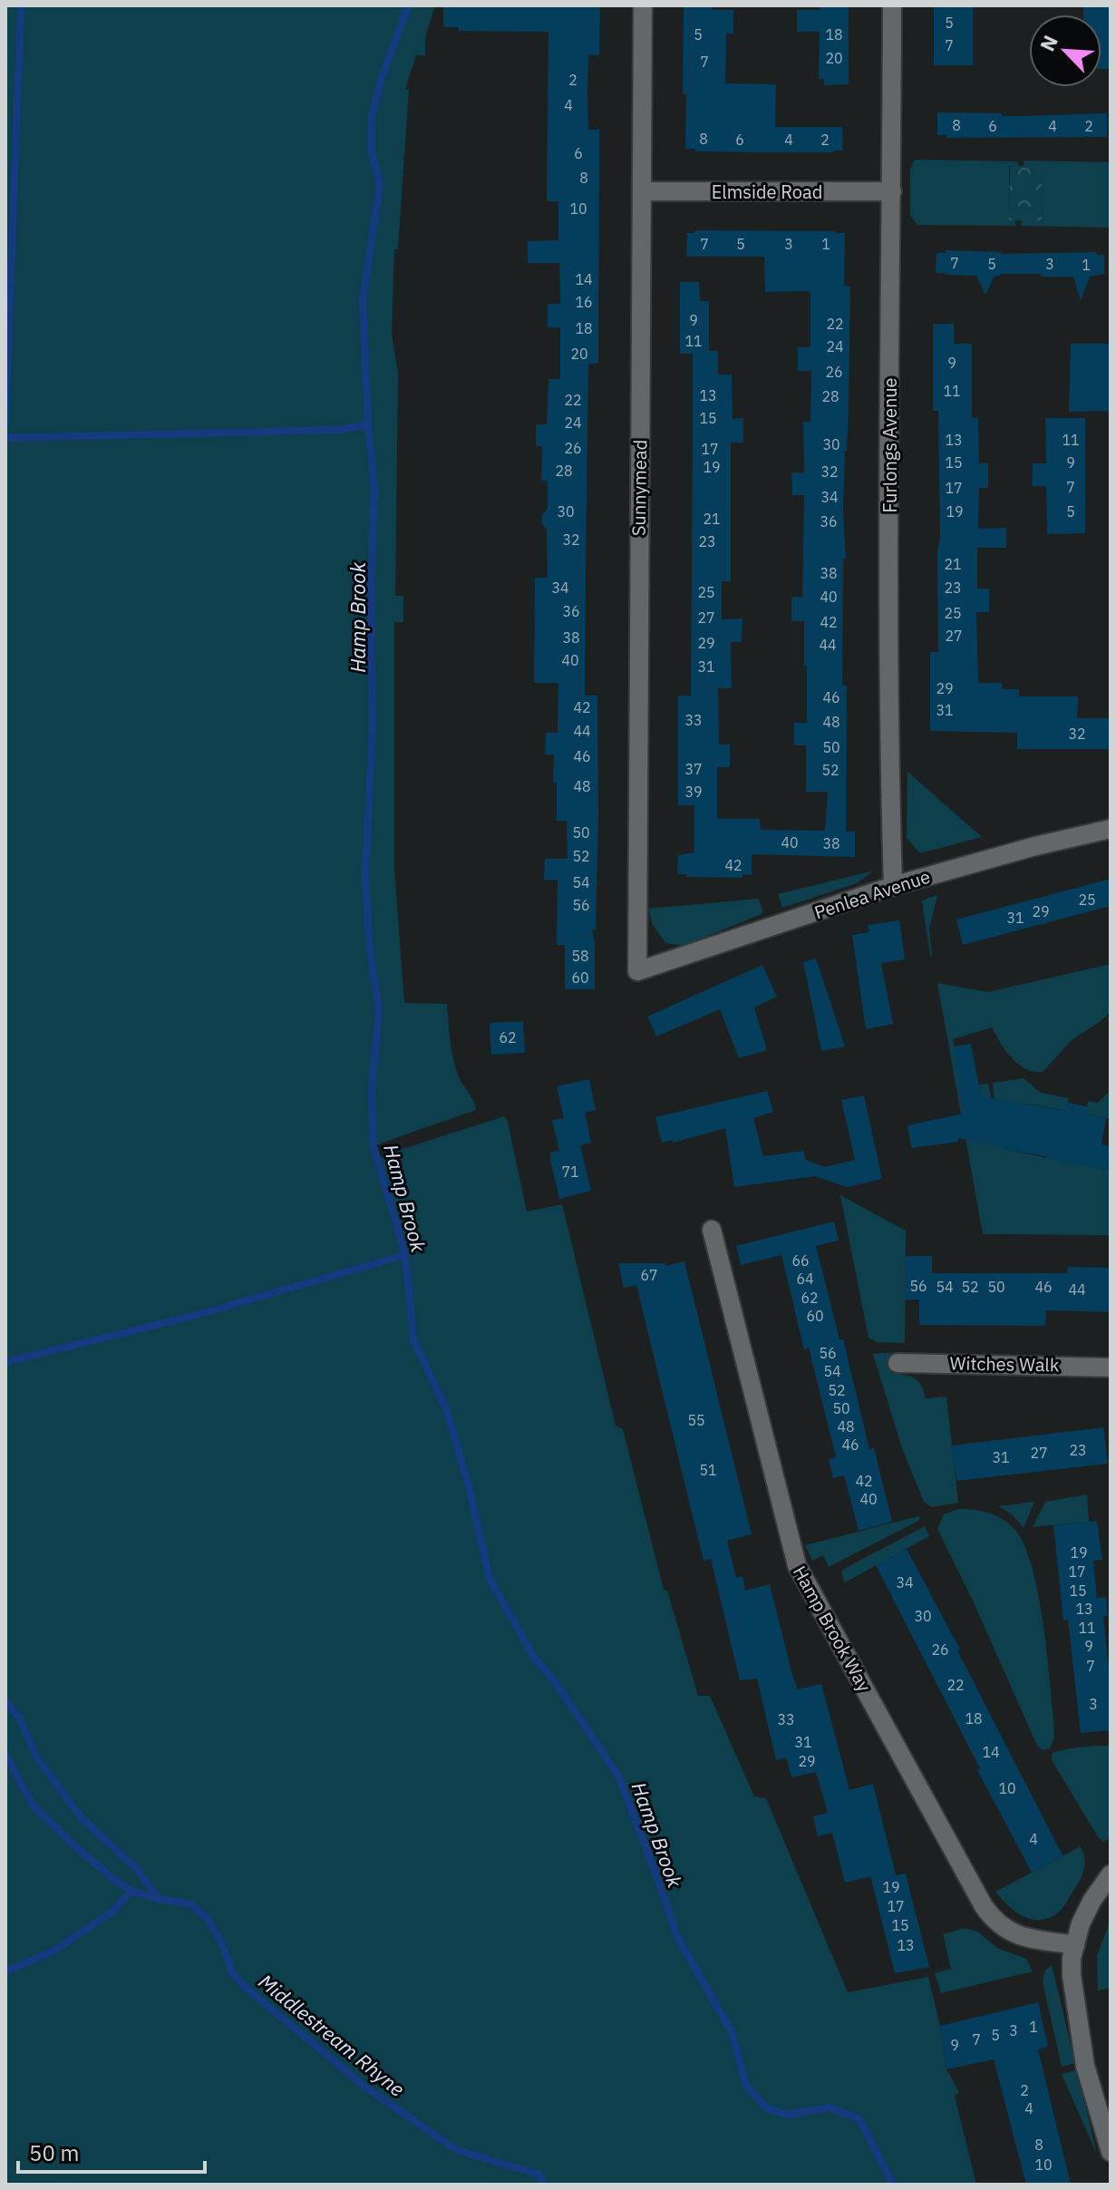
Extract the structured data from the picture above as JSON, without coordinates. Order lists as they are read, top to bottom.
{
  "streets": {
    "street": [
      "Elmside Road",
      "Furlongs Avenue",
      "Sunnymead",
      "Penlea Avenue",
      "Witches Walk",
      "Hamp Brook Way"
    ]
  },
  "crossings": [
    ["Elmside Road", "Furlongs Avenue"],
    ["Elmside Road", "Sunnymead"],
    ["Furlongs Avenue", "Penlea Avenue"],
    ["Sunnymead", "Penlea Avenue"]
  ],
  "water": ["Hamp Brook", "Middlestream Rhyne"],
  "house_numbers": [
    "5",
    "5",
    "18",
    "7",
    "20",
    "7",
    "2",
    "4",
    "8",
    "6",
    "4",
    "2",
    "8",
    "6",
    "4",
    "2",
    "6",
    "8",
    "10",
    "7",
    "5",
    "3",
    "1",
    "7",
    "5",
    "3",
    "1",
    "14",
    "16",
    "9",
    "22",
    "18",
    "11",
    "24",
    "20",
    "9",
    "26",
    "11",
    "13",
    "28",
    "22",
    "15",
    "24",
    "13",
    "11",
    "30",
    "26",
    "17",
    "15",
    "9",
    "19",
    "28",
    "32",
    "7",
    "17",
    "34",
    "30",
    "19",
    "5",
    "21",
    "36",
    "32",
    "23",
    "21",
    "38",
    "34",
    "23",
    "25",
    "40",
    "36",
    "25",
    "27",
    "42",
    "27",
    "38",
    "29",
    "44",
    "40",
    "31",
    "29",
    "46",
    "42",
    "31",
    "33",
    "48",
    "44",
    "32",
    "50",
    "46",
    "37",
    "52",
    "48",
    "39",
    "50",
    "40",
    "38",
    "52",
    "42",
    "54",
    "25",
    "56",
    "29",
    "31",
    "58",
    "60",
    "62",
    "71",
    "66",
    "67",
    "64",
    "56",
    "54",
    "52",
    "50",
    "46",
    "44",
    "62",
    "60",
    "56",
    "54",
    "52",
    "50",
    "55",
    "48",
    "46",
    "23",
    "27",
    "31",
    "51",
    "42",
    "40",
    "19",
    "17",
    "34",
    "15",
    "13",
    "30",
    "11",
    "9",
    "26",
    "7",
    "22",
    "3",
    "18",
    "33",
    "31",
    "14",
    "29",
    "10",
    "4",
    "19",
    "17",
    "15",
    "13",
    "1",
    "3",
    "5",
    "7",
    "9",
    "2",
    "4",
    "8",
    "10"
  ],
  "scale_bar": "50 m",
  "north": "top left"
}
